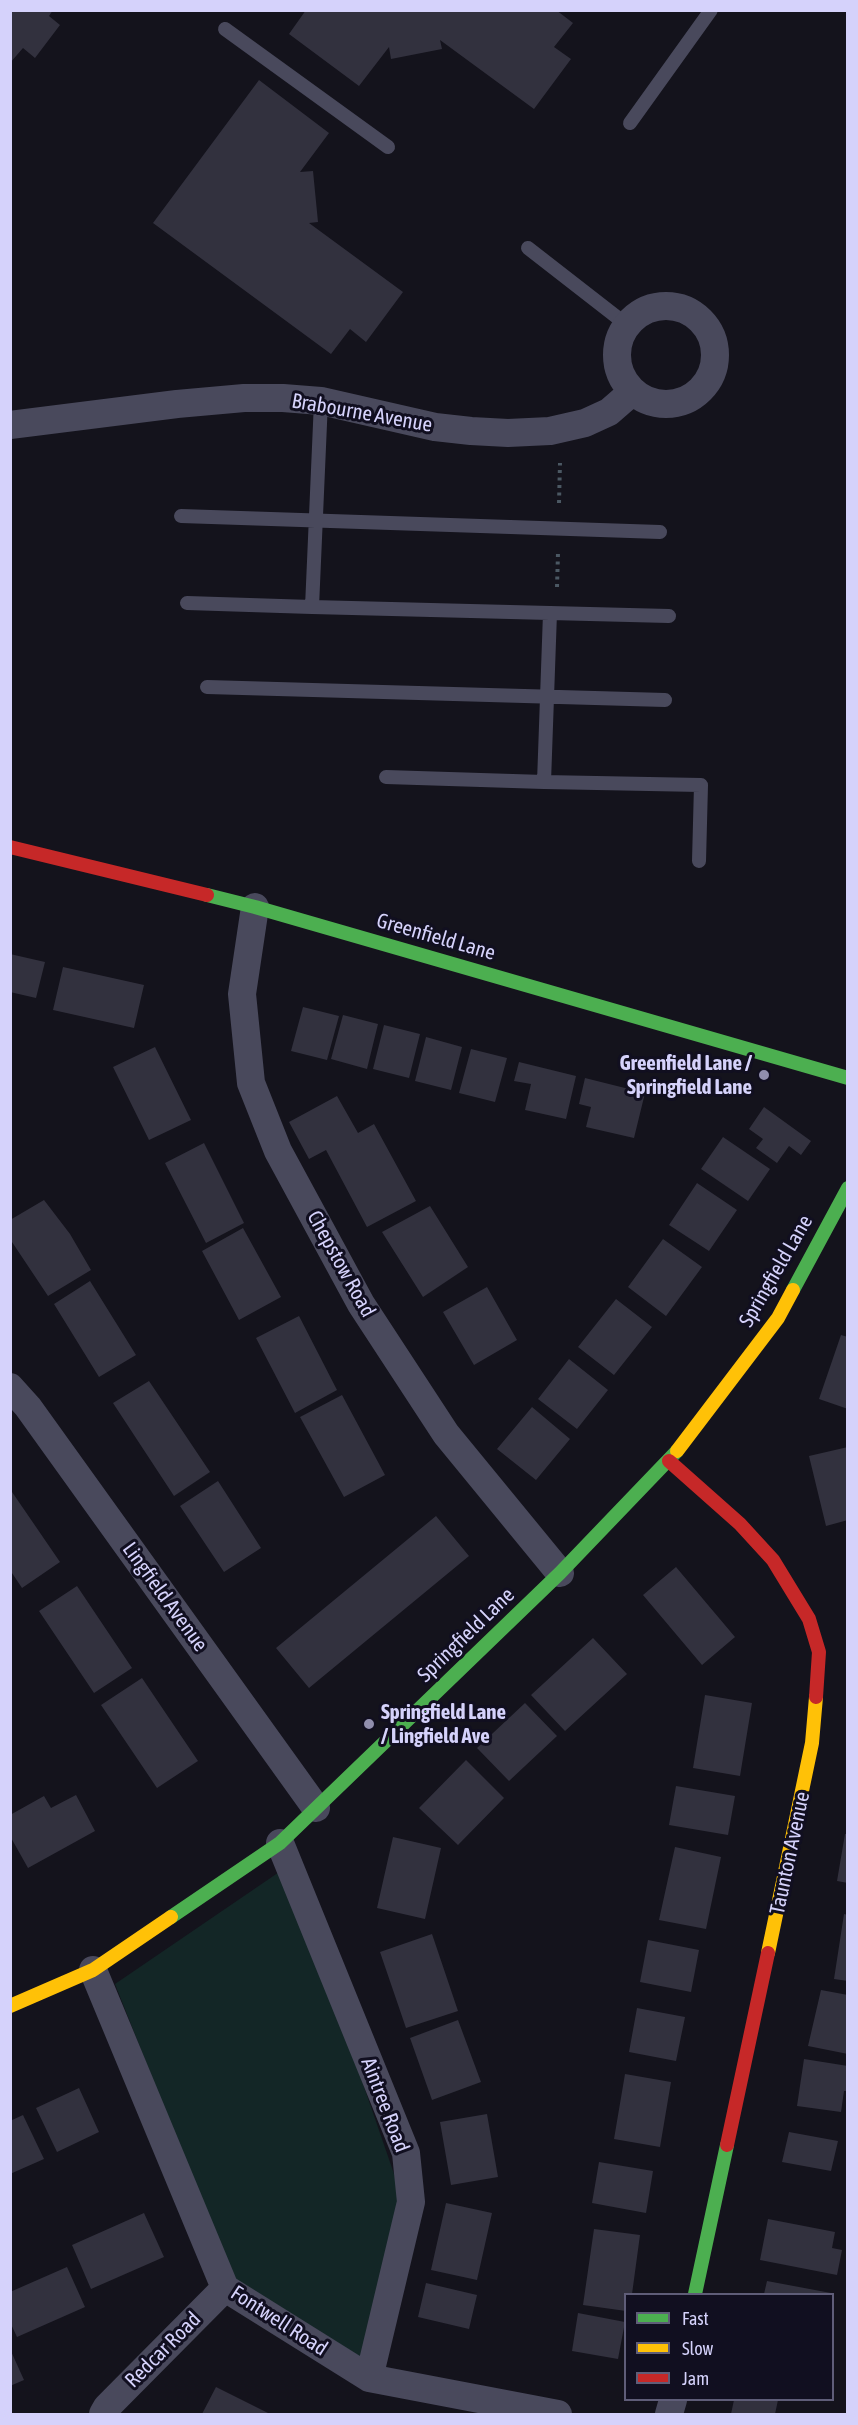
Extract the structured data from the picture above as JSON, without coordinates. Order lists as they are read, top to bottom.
{
  "streets": {
    "street": [
      "Brabourne Avenue",
      "Greenfield Lane",
      "Chepstow Road",
      "Springfield Lane",
      "Lingfield Avenue",
      "Taunton Avenue",
      "Aintree Road",
      "Fontwell Road",
      "Redcar Road"
    ]
  },
  "crossings": [
    ["Greenfield Lane", "Chepstow Road"],
    ["Chepstow Road", "Springfield Lane"],
    ["Springfield Lane", "Lingfield Avenue"],
    ["Springfield Lane", "Taunton Avenue"],
    ["Springfield Lane", "Aintree Road"],
    ["Springfield Lane", "Fontwell Road"],
    ["Aintree Road", "Fontwell Road"],
    ["Fontwell Road", "Redcar Road"]
  ],
  "places": ["Greenfield Lane / Springfield Lane", "Springfield Lane / Lingfield Ave"],
  "legend": ["Fast", "Slow", "Jam"]
}
